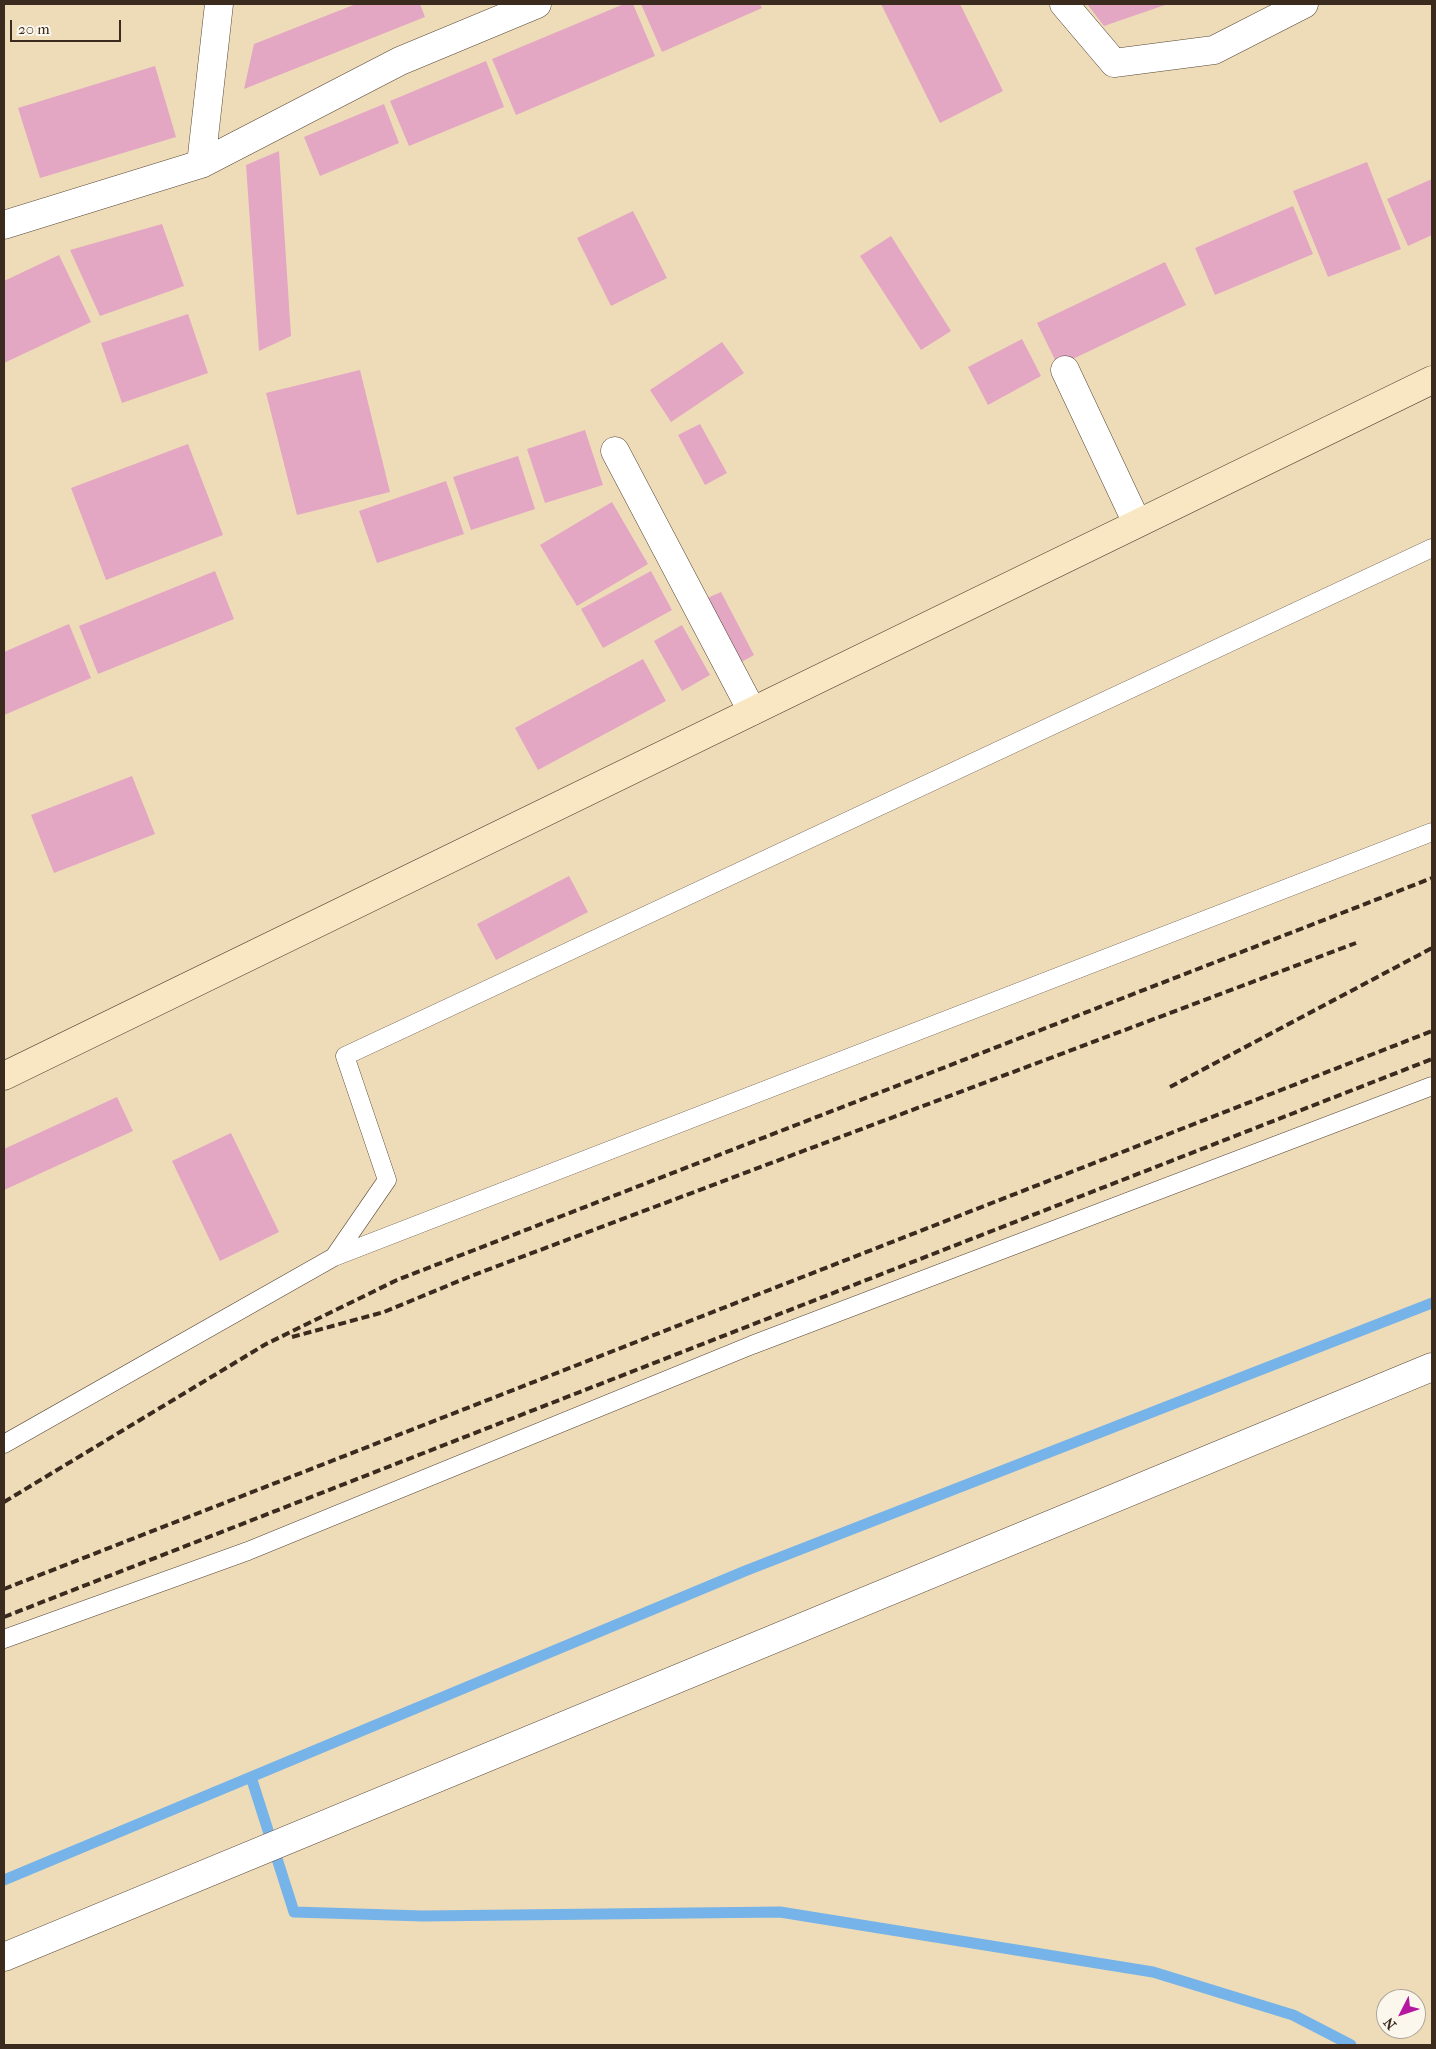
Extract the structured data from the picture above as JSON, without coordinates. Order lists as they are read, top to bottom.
{
  "scale_bar": "20 m",
  "north": "bottom left"
}
